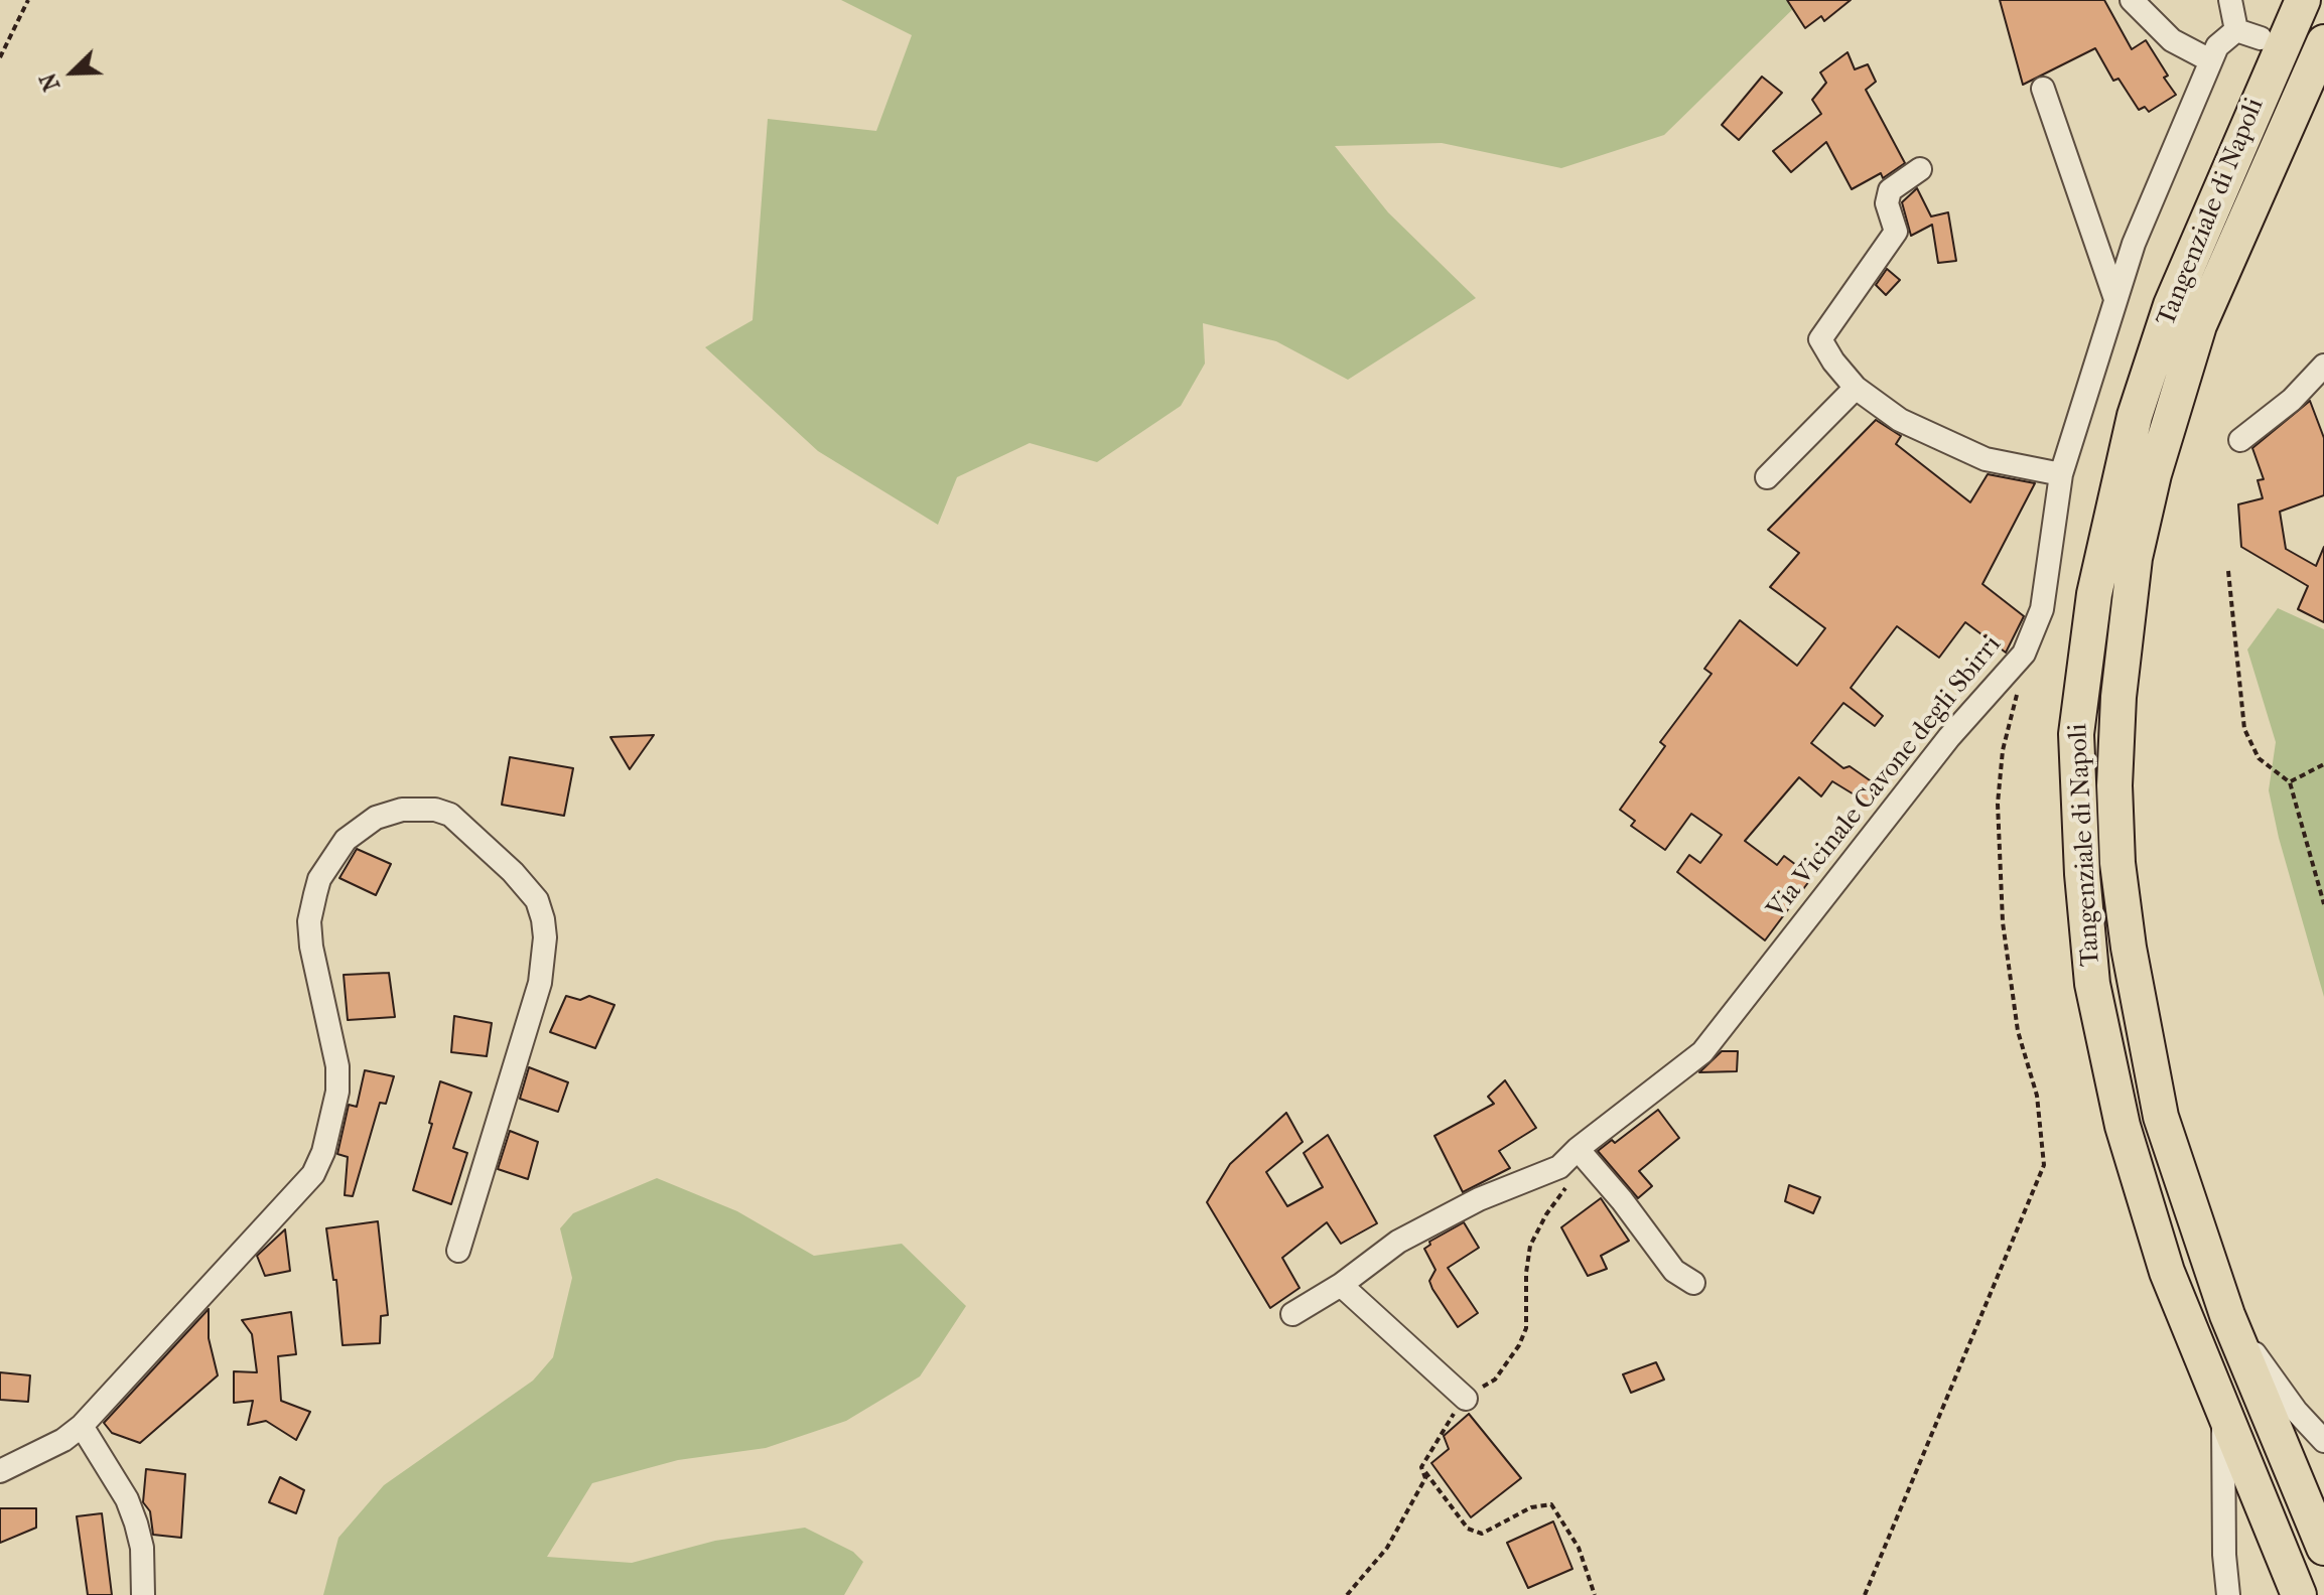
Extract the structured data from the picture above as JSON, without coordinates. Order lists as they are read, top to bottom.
{
  "streets": {
    "highway": ["Tangenziale di Napoli"],
    "street": ["Via Vicinale Cavone degli Sbirri"]
  },
  "north": "bottom left"
}
